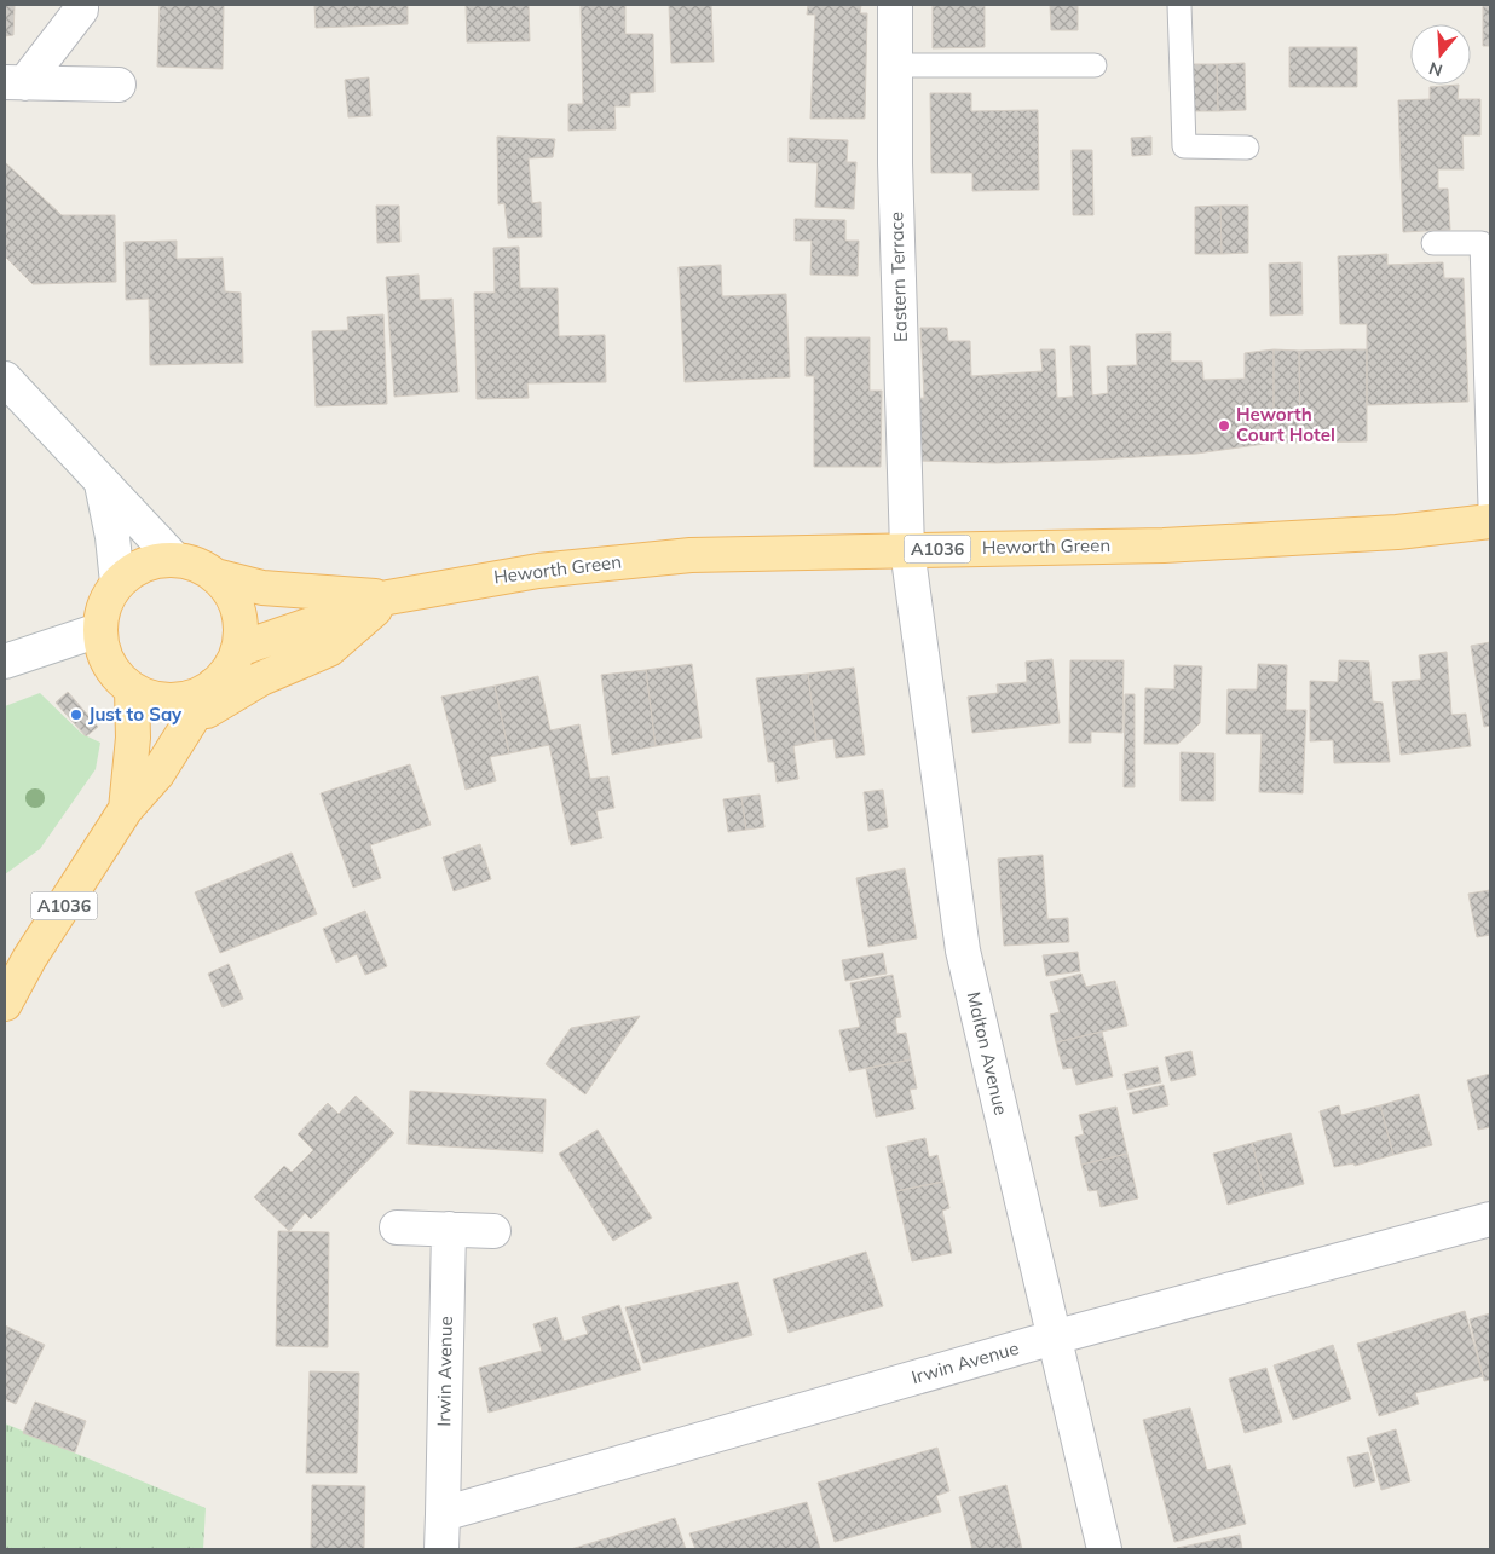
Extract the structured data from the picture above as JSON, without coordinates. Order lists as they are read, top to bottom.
{
  "streets": {
    "main road": ["Heworth Green", "A1036"],
    "street": ["Eastern Terrace", "Malton Avenue", "Irwin Avenue"]
  },
  "crossings": [
    ["Eastern Terrace", "Heworth Green"],
    ["Eastern Terrace", "Malton Avenue"],
    ["Heworth Green", "A1036"],
    ["Heworth Green", "Malton Avenue"],
    ["Malton Avenue", "Irwin Avenue"]
  ],
  "places": ["Heworth Court Hotel", "Just to Say"],
  "north": "bottom"
}
